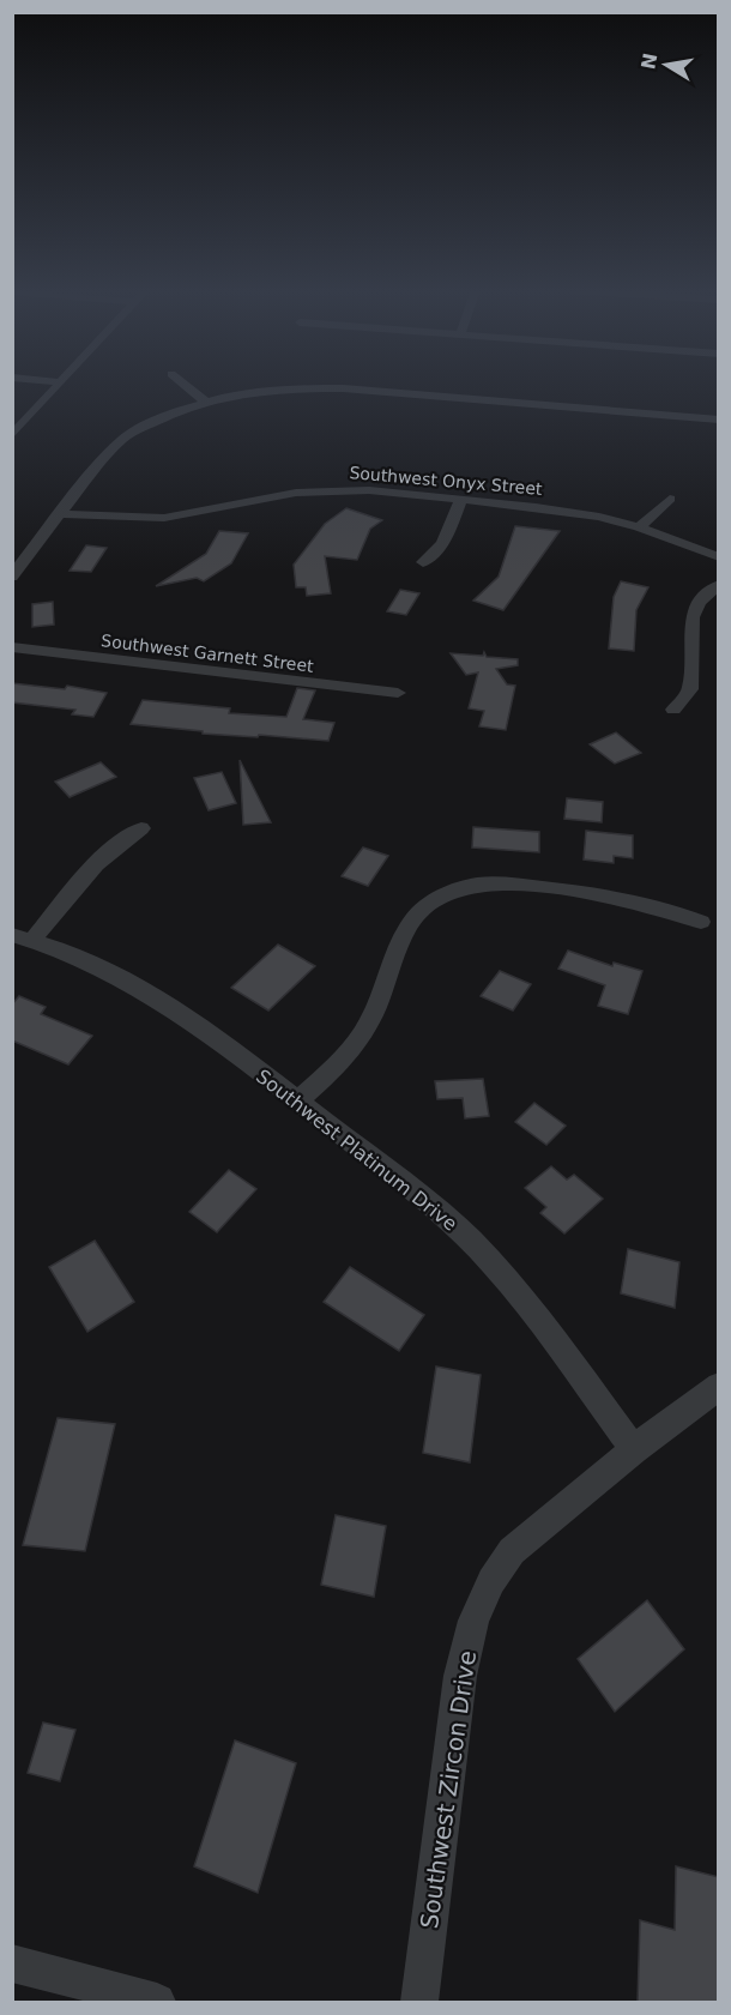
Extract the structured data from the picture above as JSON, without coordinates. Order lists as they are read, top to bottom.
{
  "streets": {
    "street": [
      "Southwest Onyx Street",
      "Southwest Garnett Street",
      "Southwest Platinum Drive",
      "Southwest Zircon Drive"
    ]
  },
  "crossings": [
    ["Southwest Platinum Drive", "Southwest Zircon Drive"]
  ],
  "north": "left"
}
